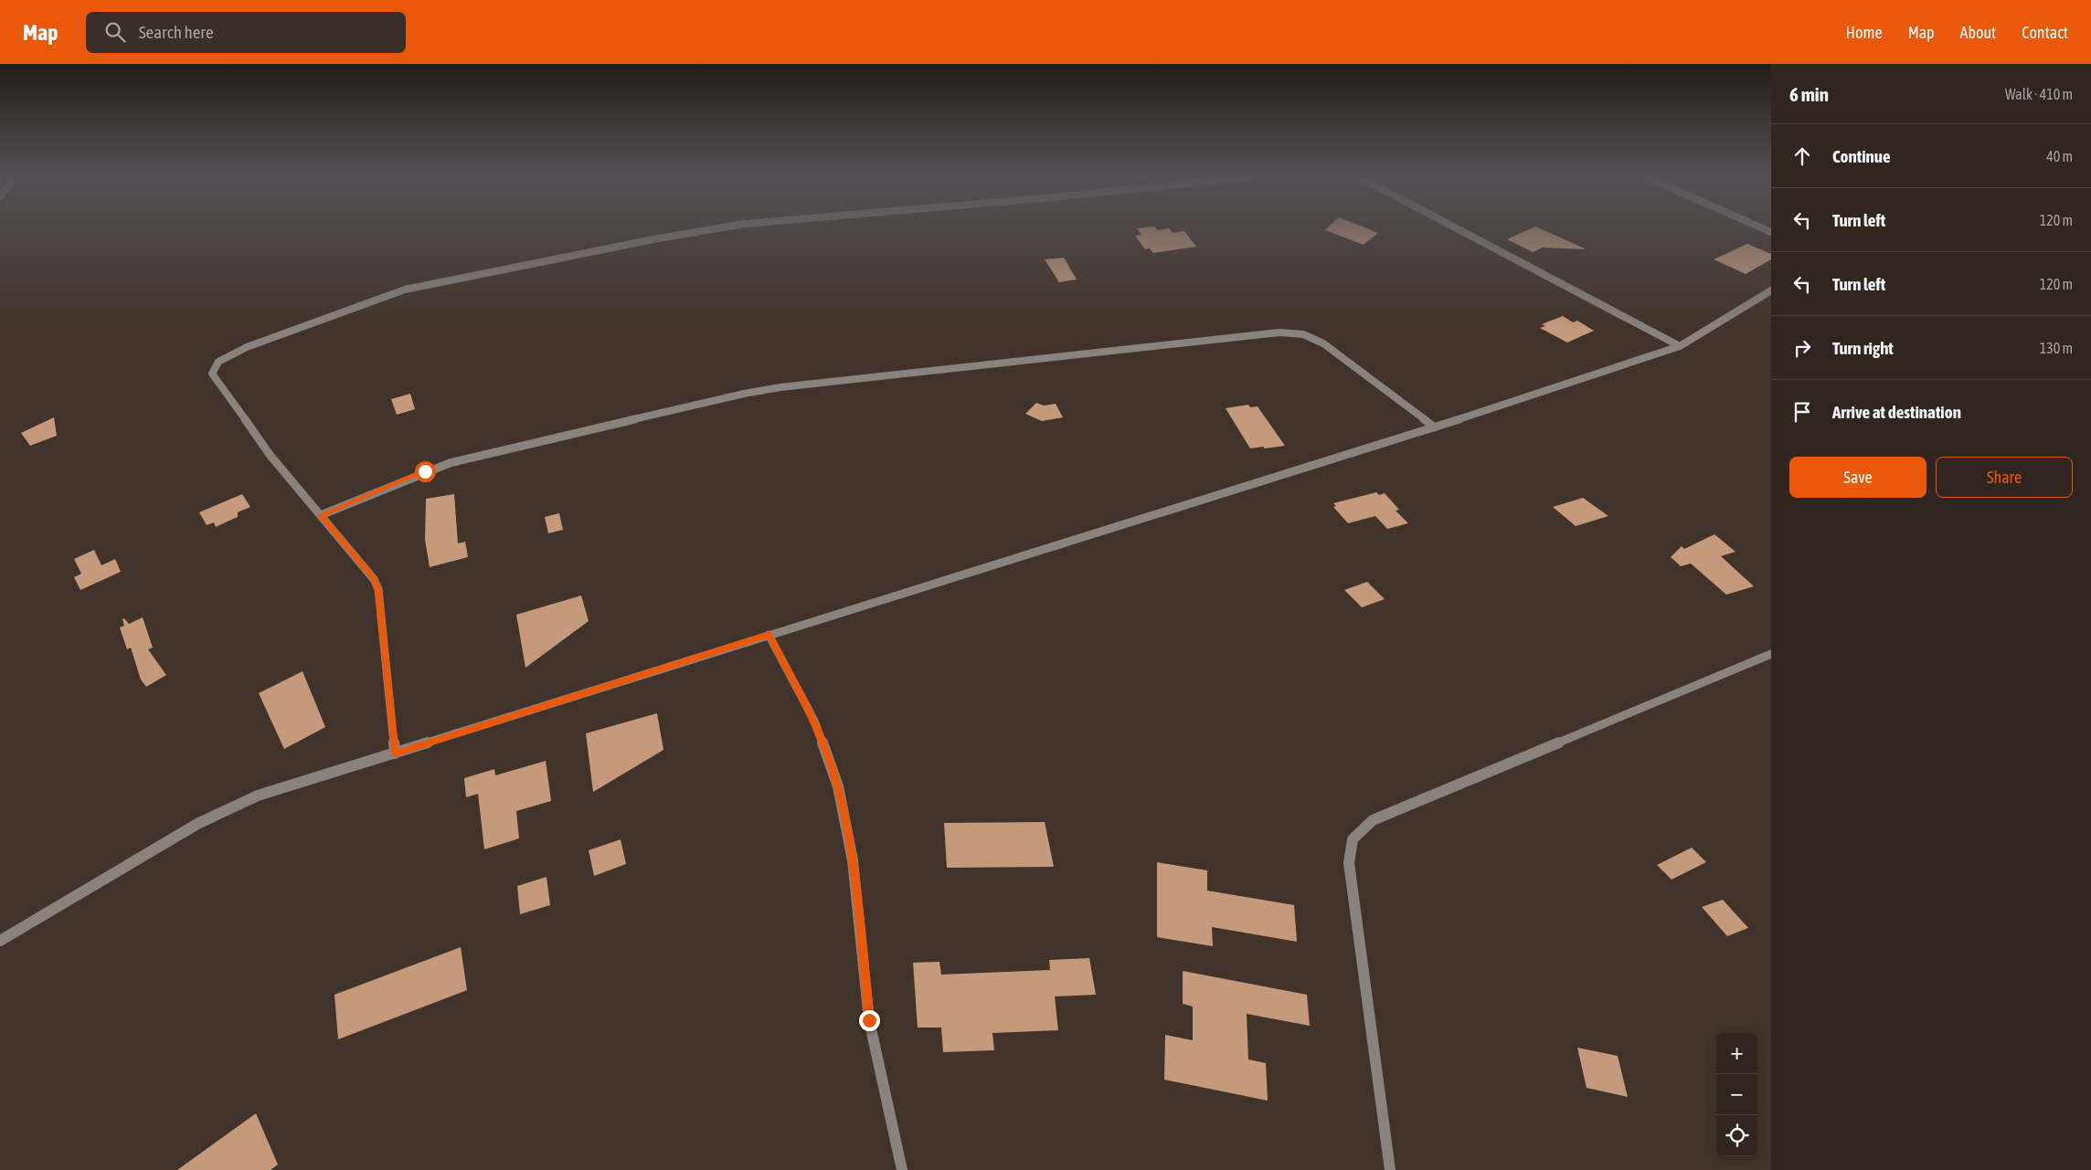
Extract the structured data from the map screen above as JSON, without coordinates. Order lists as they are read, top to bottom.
{
  "page": {
    "header": "Map",
    "search": "Search here",
    "nav": [
      "Home",
      "Map",
      "About",
      "Contact"
    ],
    "heading": ["6 min", "Walk · 410 m"],
    "list": [
      ["Continue", "40 m"],
      ["Turn left", "120 m"],
      ["Turn left", "120 m"],
      ["Turn right", "130 m"],
      "Arrive at destination"
    ],
    "buttons": ["Save", "Share"],
    "map_buttons": ["+", "−"]
  }
}
